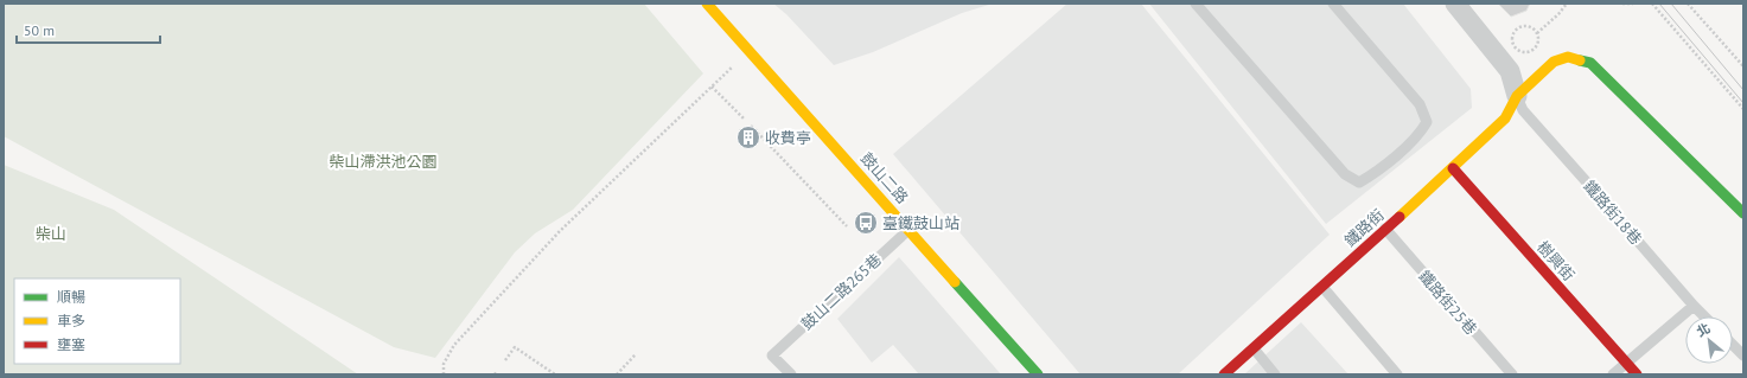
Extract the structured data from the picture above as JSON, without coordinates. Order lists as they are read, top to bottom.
{
  "streets": {
    "street": ["鼓山二路", "鐵路街", "樹興街"],
    "lane": ["鐵路街18巷", "鼓山二路265巷", "鐵路街25巷"]
  },
  "crossings": [
    ["鼓山二路", "鼓山二路265巷"],
    ["鐵路街18巷", "鐵路街"],
    ["鐵路街", "樹興街"],
    ["鐵路街", "鐵路街25巷"]
  ],
  "parks": ["柴山滯洪池公園", "柴山"],
  "places": {
    "building": ["收費亭"],
    "bus stop": ["臺鐵鼓山站"]
  },
  "legend": ["順暢", "車多", "壅塞"],
  "scale_bar": "50 m",
  "north": "top left"
}
